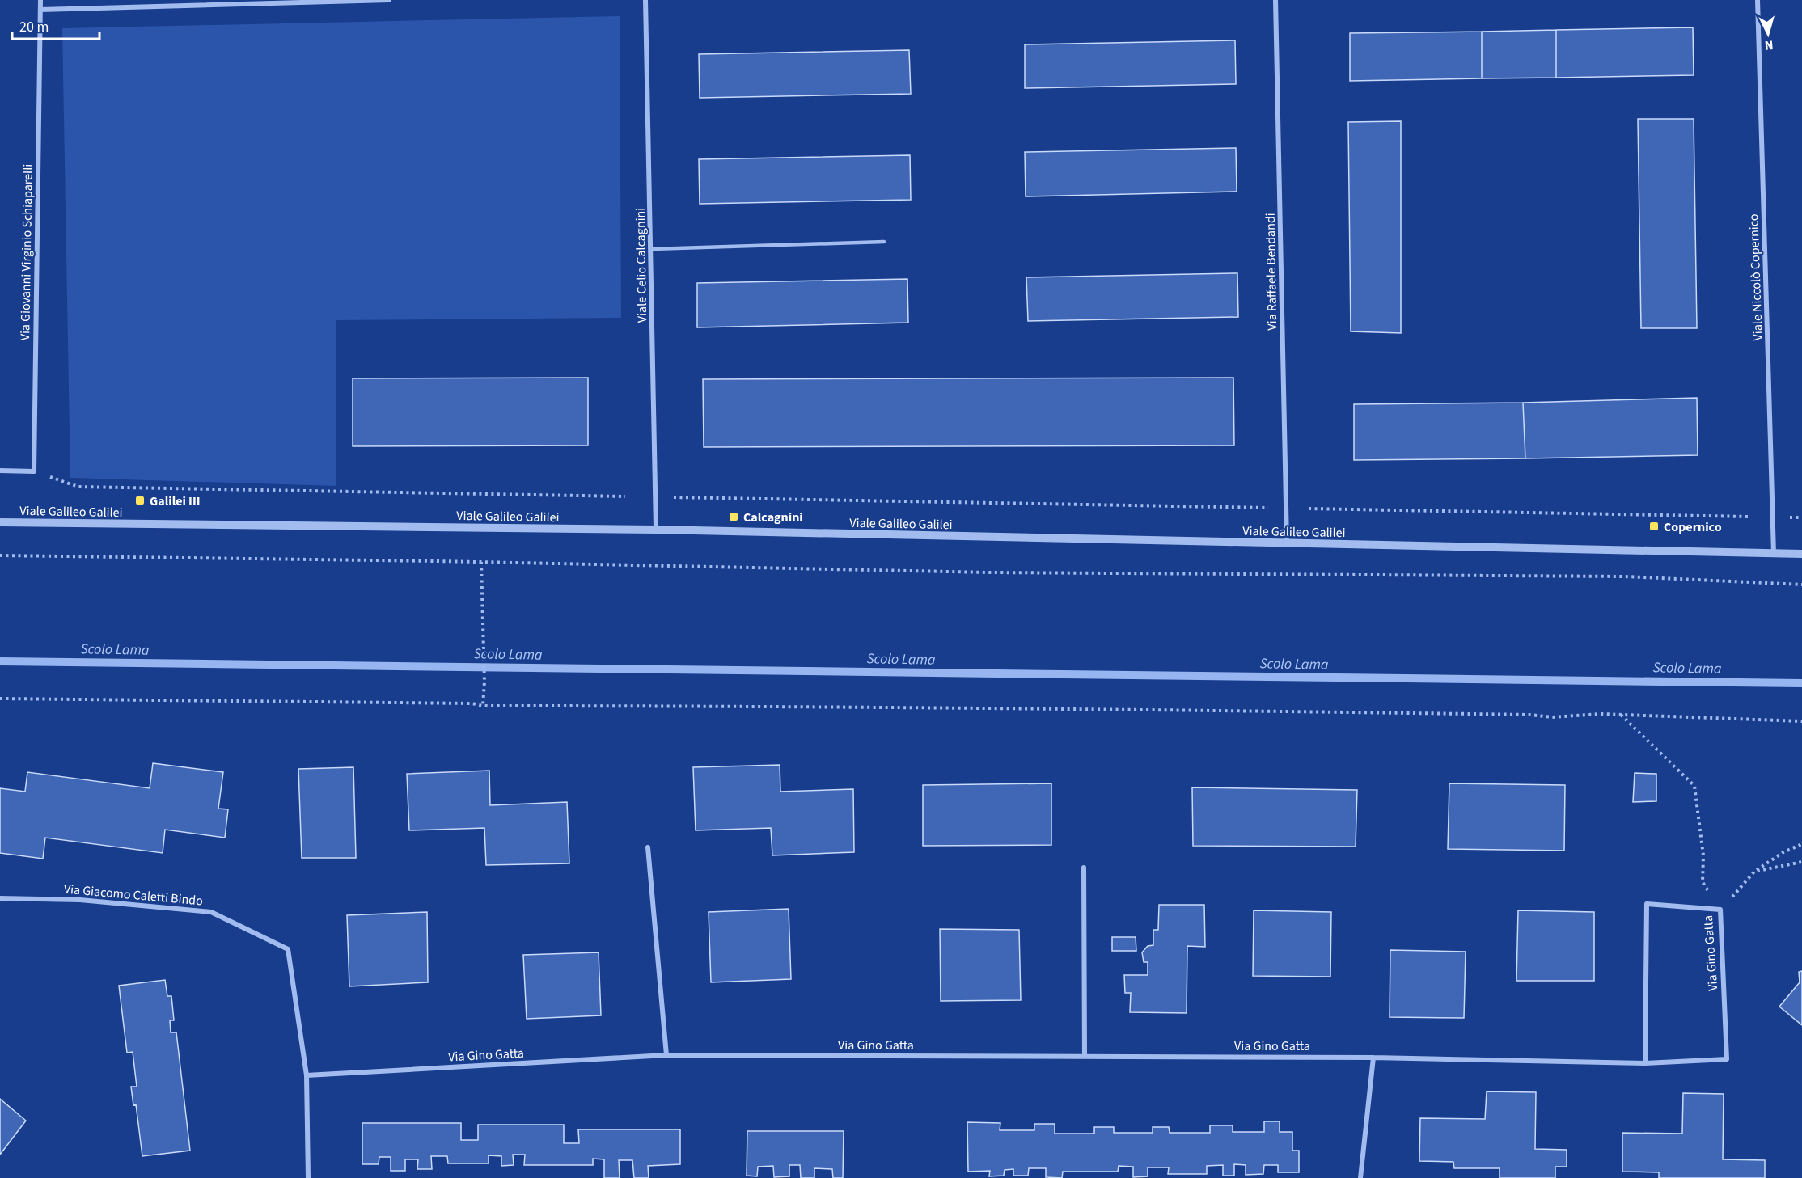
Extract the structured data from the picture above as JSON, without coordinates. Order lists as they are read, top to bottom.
{
  "streets": {
    "street": [
      "Via Giovanni Virginio Schiaparelli",
      "Viale Celio Calcagnini",
      "Via Raffaele Bendandi",
      "Viale Niccolò Copernico",
      "Viale Galileo Galilei",
      "Via Giacomo Caletti Bindo",
      "Via Gino Gatta"
    ]
  },
  "crossings": [
    ["Viale Celio Calcagnini", "Viale Galileo Galilei"],
    ["Via Raffaele Bendandi", "Viale Galileo Galilei"],
    ["Viale Niccolò Copernico", "Viale Galileo Galilei"],
    ["Via Giacomo Caletti Bindo", "Via Gino Gatta"]
  ],
  "water": ["Scolo Lama"],
  "places": {
    "transit": ["Galilei III", "Calcagnini", "Copernico"]
  },
  "scale_bar": "20 m",
  "north": "bottom"
}
